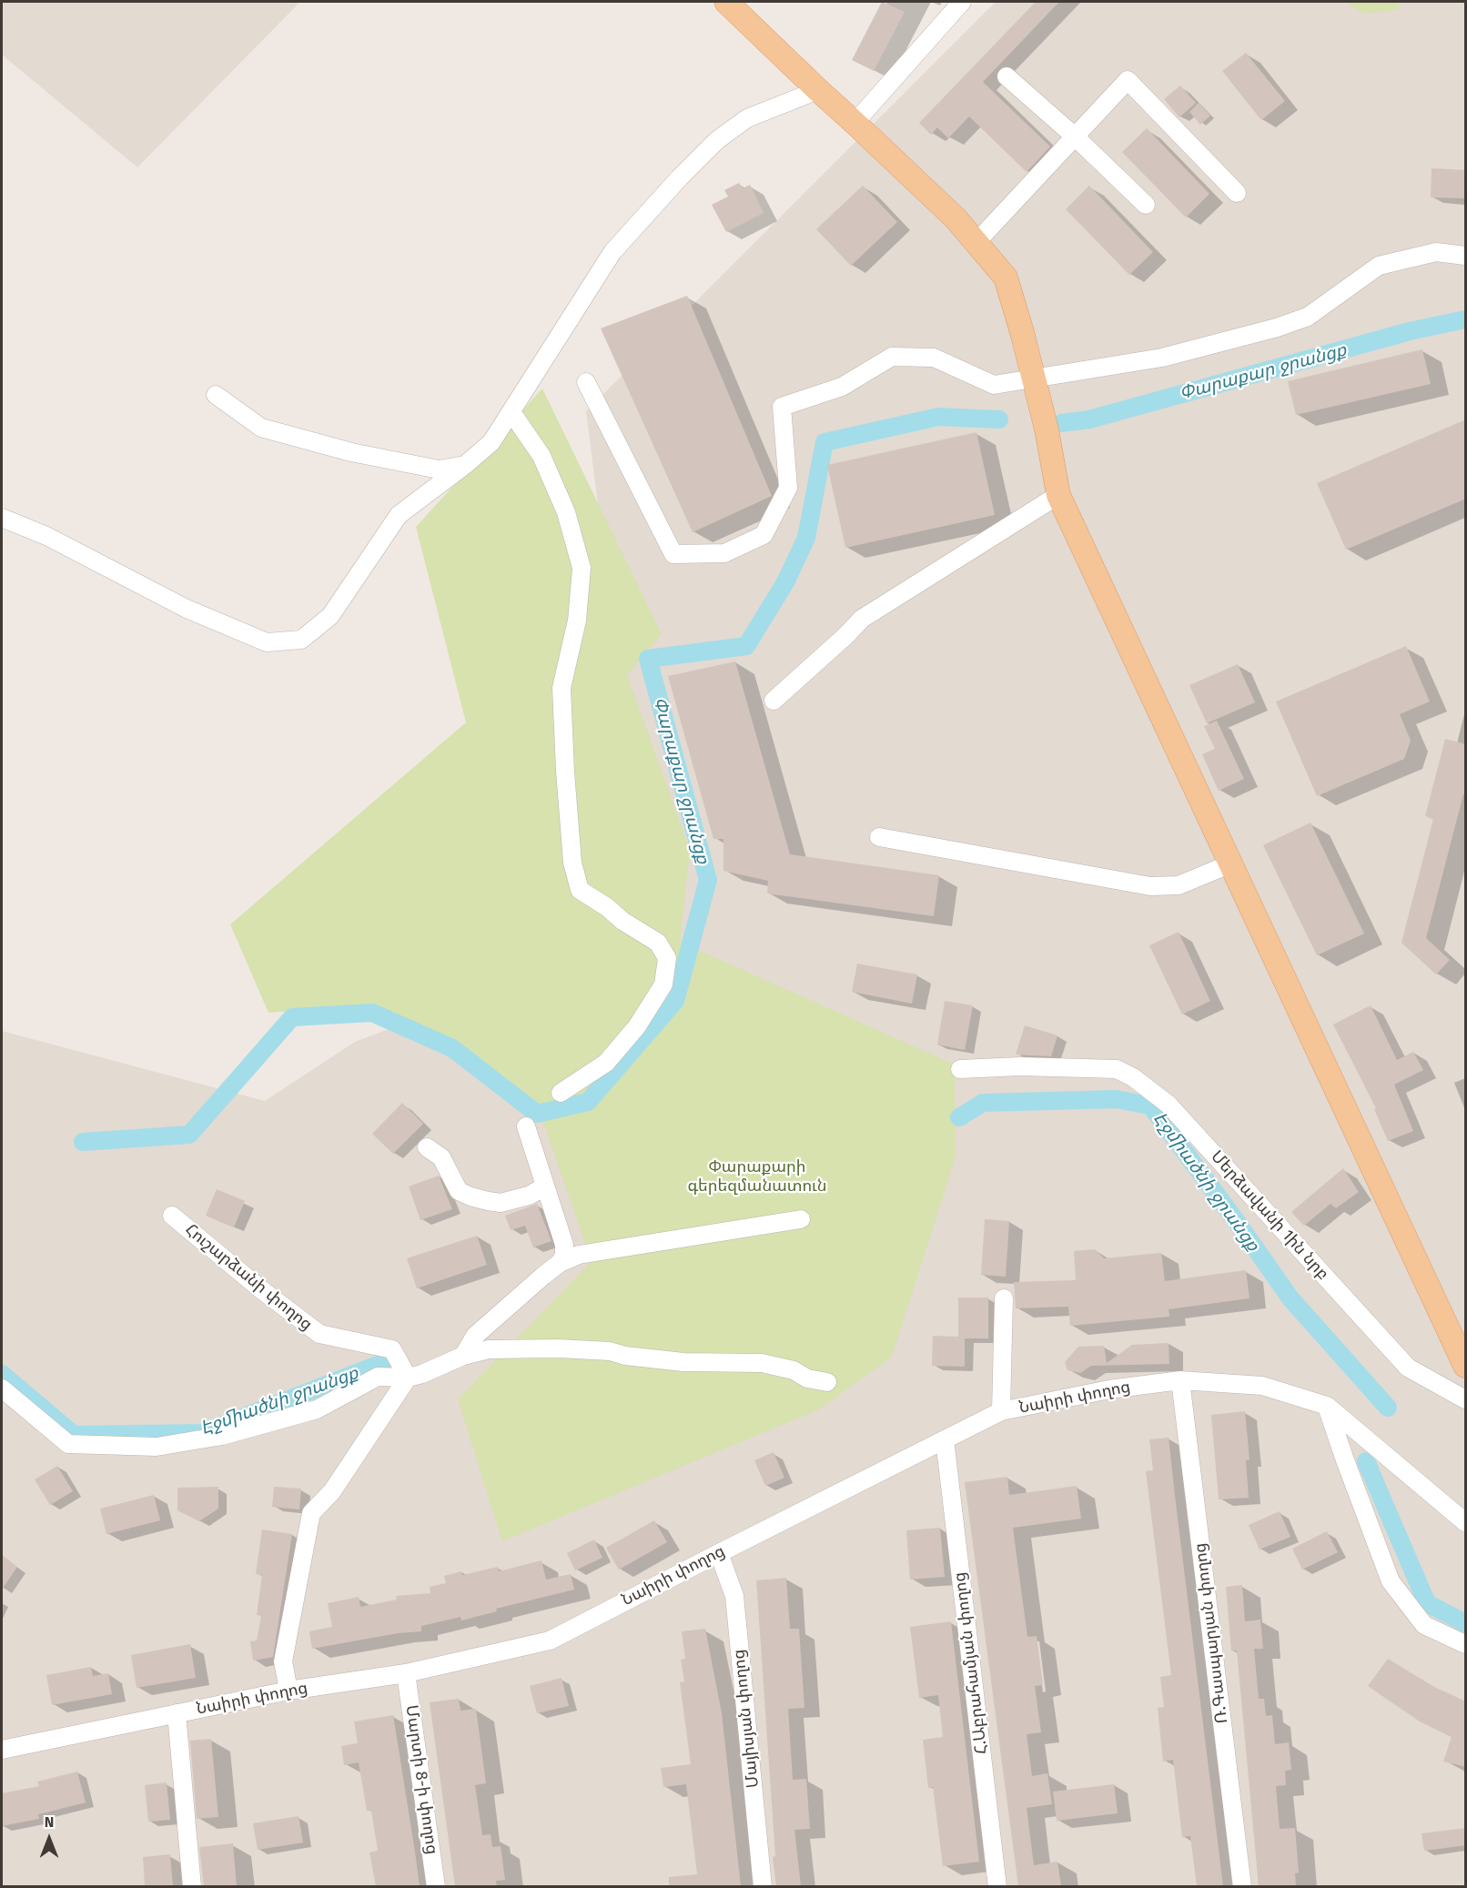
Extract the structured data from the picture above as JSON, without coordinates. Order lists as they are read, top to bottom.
{
  "streets": {
    "street": [
      "Մերձավանի 1ին նրբ",
      "Հուշարձանի փողոց",
      "Նաիրի փողոց",
      "Ռ.Գասպարյան փողոց",
      "Հ.Աբրահամյան փողոց",
      "Մայիսյան փողոց",
      "Մարտի 8-ի փողոց"
    ]
  },
  "crossings": [
    ["Նաիրի փողոց", "Ռ.Գասպարյան փողոց"],
    ["Նաիրի փողոց", "Հ.Աբրահամյան փողոց"],
    ["Նաիրի փողոց", "Մայիսյան փողոց"],
    ["Նաիրի փողոց", "Մարտի 8-ի փողոց"]
  ],
  "water": ["Փարաքար ջրանցք", "Էջմիածնի ջրանցք"],
  "parks": ["Փարաքարի գերեզմանատուն"],
  "north": "top"
}
